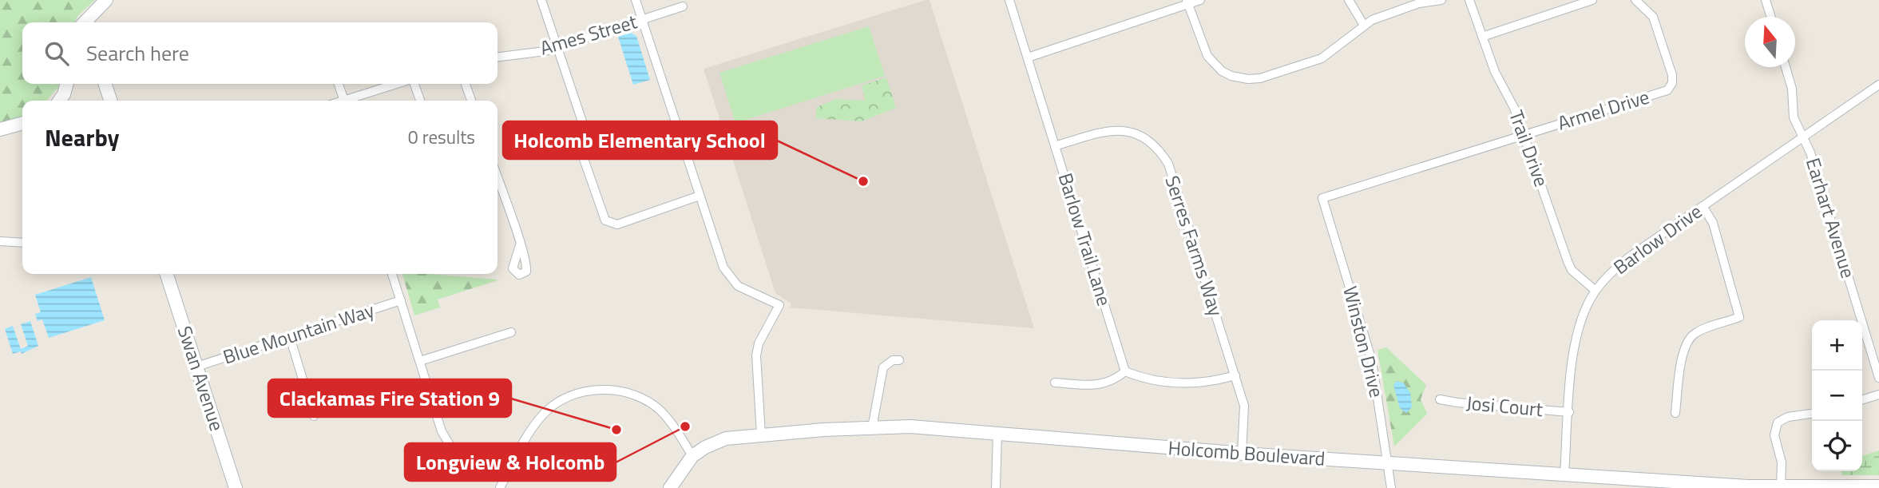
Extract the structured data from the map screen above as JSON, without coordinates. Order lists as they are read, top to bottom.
{
  "streets": {
    "street": [
      "Ames Street",
      "Armel Drive",
      "Trail Drive",
      "Earhart Avenue",
      "Barlow Trail Lane",
      "Barlow Drive",
      "Serres Farms Way",
      "Blue Mountain Way",
      "Winston Drive",
      "Swan Avenue",
      "Josi Court",
      "Holcomb Boulevard"
    ]
  },
  "crossings": [
    ["Armel Drive", "Trail Drive"],
    ["Armel Drive", "Winston Drive"],
    ["Trail Drive", "Barlow Drive"],
    ["Earhart Avenue", "Barlow Drive"],
    ["Barlow Trail Lane", "Serres Farms Way"],
    ["Barlow Drive", "Josi Court"],
    ["Barlow Drive", "Holcomb Boulevard"],
    ["Serres Farms Way", "Holcomb Boulevard"],
    ["Blue Mountain Way", "Swan Avenue"],
    ["Winston Drive", "Holcomb Boulevard"]
  ],
  "places": ["Holcomb Elementary School", "Longview & Holcomb", "Clackamas Fire Station 9"],
  "north": "top",
  "page": {
    "search": "Search here",
    "heading": ["Nearby", "0 results"],
    "map_buttons": ["+", "−"]
  }
}
